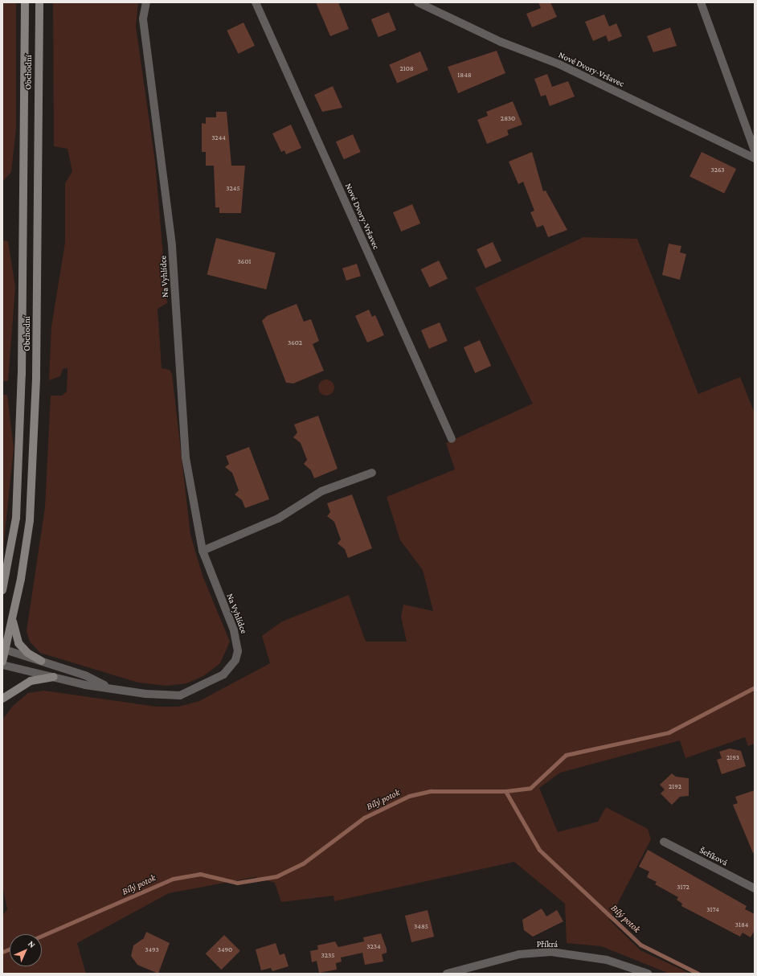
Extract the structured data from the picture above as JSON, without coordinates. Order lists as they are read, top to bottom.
{
  "streets": {
    "main road": ["Obchodní"],
    "street": [
      "Nové Dvory-Vršavec",
      "Na Vyhlídce",
      "Šeříková",
      "Příkrá"
    ]
  },
  "crossings": [
    ["Obchodní", "Na Vyhlídce"]
  ],
  "water": ["Bílý potok"],
  "house_numbers": [
    "2108",
    "1848",
    "2830",
    "3244",
    "3263",
    "3245",
    "3601",
    "3602",
    "2193",
    "2192",
    "3172",
    "3174",
    "3184",
    "3485",
    "3234",
    "3493",
    "3490",
    "3235"
  ],
  "north": "top right"
}
